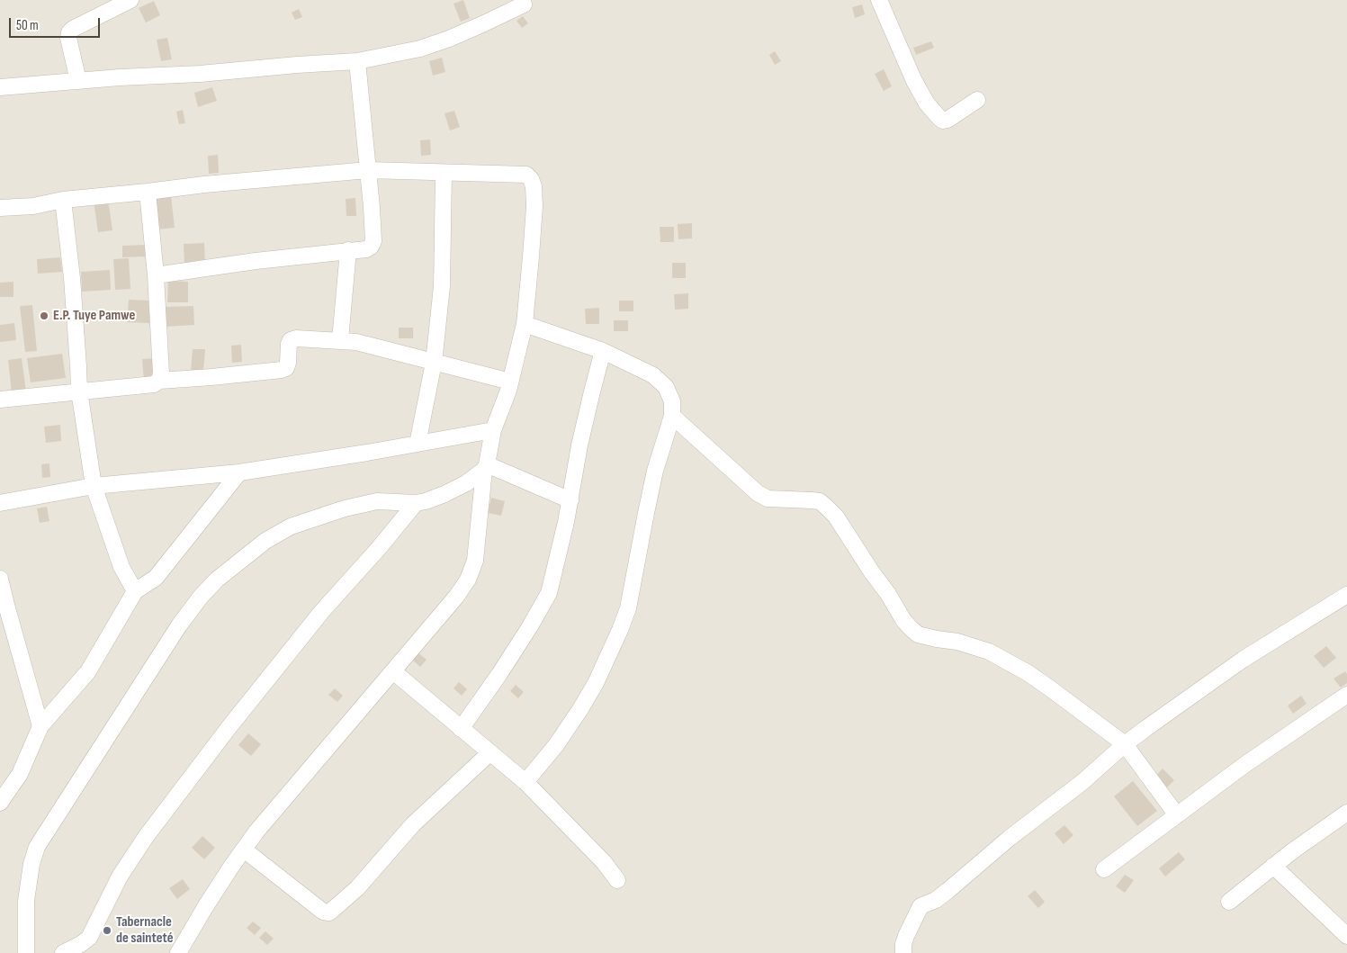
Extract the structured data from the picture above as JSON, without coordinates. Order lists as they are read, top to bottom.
{
  "places": ["E.P. Tuye Pamwe", "Tabernacle de sainteté"],
  "scale_bar": "50 m"
}
